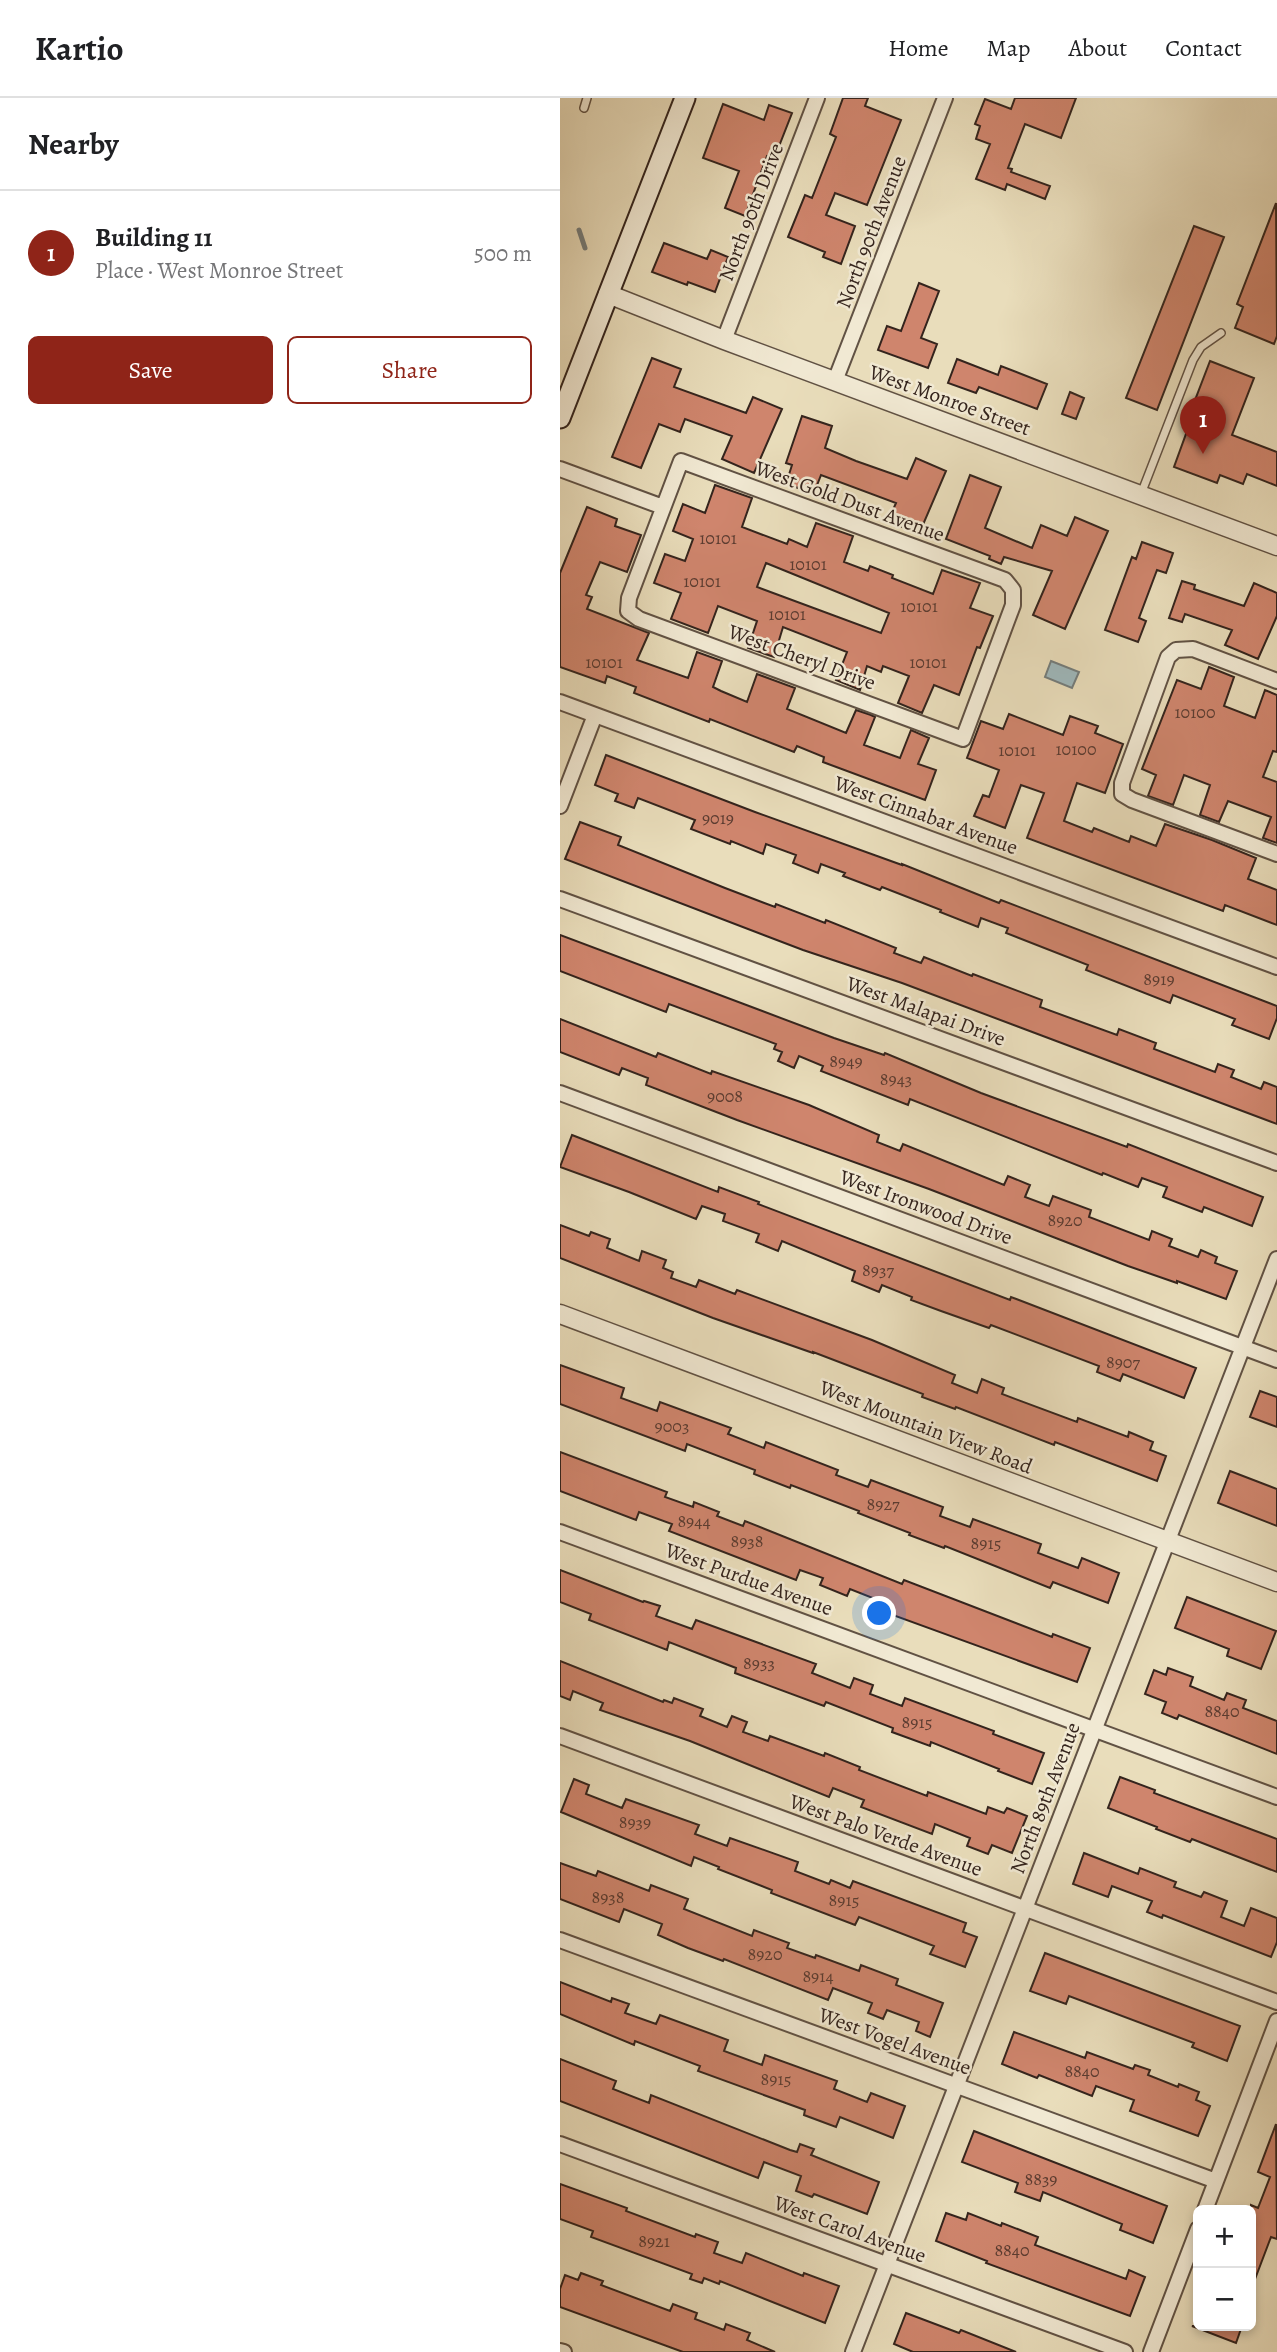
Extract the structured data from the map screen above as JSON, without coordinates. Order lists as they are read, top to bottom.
{
  "streets": {
    "street": [
      "North 90th Drive",
      "North 90th Avenue",
      "West Monroe Street",
      "West Gold Dust Avenue",
      "West Cheryl Drive",
      "West Cinnabar Avenue",
      "West Malapai Drive",
      "West Ironwood Drive",
      "West Mountain View Road",
      "West Purdue Avenue",
      "North 89th Avenue",
      "West Palo Verde Avenue",
      "West Vogel Avenue",
      "West Carol Avenue"
    ]
  },
  "crossings": [
    ["North 90th Drive", "West Monroe Street"],
    ["North 90th Avenue", "West Monroe Street"],
    ["West Gold Dust Avenue", "West Cheryl Drive"],
    ["West Ironwood Drive", "North 89th Avenue"],
    ["West Mountain View Road", "North 89th Avenue"],
    ["West Purdue Avenue", "North 89th Avenue"],
    ["North 89th Avenue", "West Palo Verde Avenue"],
    ["North 89th Avenue", "West Vogel Avenue"],
    ["North 89th Avenue", "West Carol Avenue"]
  ],
  "house_numbers": [
    "10101",
    "10101",
    "10101",
    "10101",
    "10101",
    "10101",
    "10101",
    "10100",
    "10100",
    "10101",
    "9019",
    "8919",
    "8949",
    "8943",
    "9008",
    "8920",
    "8937",
    "8907",
    "9003",
    "8927",
    "8944",
    "8938",
    "8915",
    "8933",
    "8840",
    "8915",
    "8939",
    "8938",
    "8915",
    "8920",
    "8914",
    "8840",
    "8915",
    "8839",
    "8921",
    "8840"
  ],
  "page": {
    "header": "Kartio",
    "nav": [
      "Home",
      "Map",
      "About",
      "Contact"
    ],
    "heading": "Nearby",
    "list": [
      {
        "mark": "1",
        "name": "Building 11",
        "note": "Place · West Monroe Street",
        "value": "500 m"
      }
    ],
    "buttons": ["Save", "Share"],
    "pins": "1",
    "map_buttons": ["+", "−"]
  }
}
